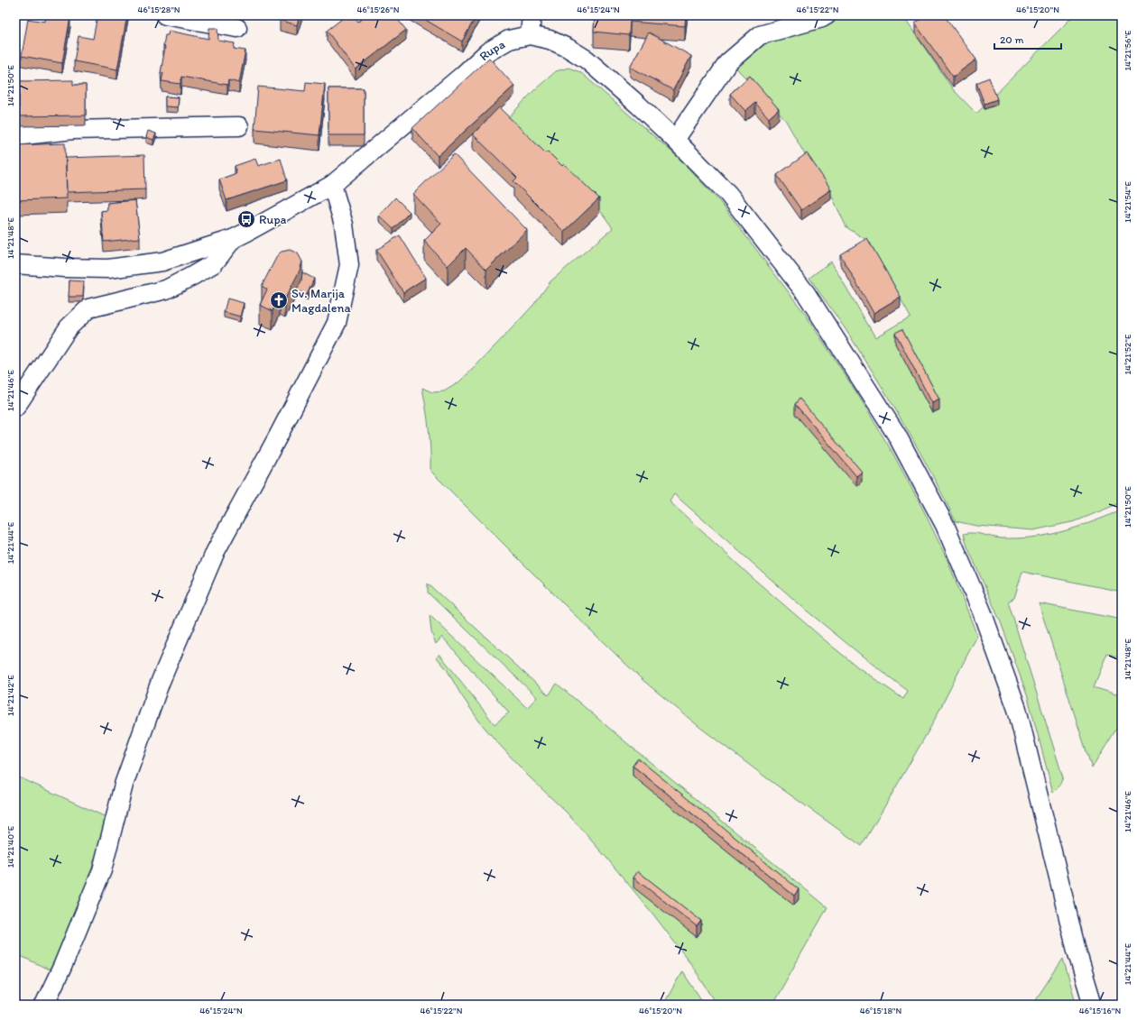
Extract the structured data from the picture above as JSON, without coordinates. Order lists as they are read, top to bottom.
{
  "streets": {
    "street": ["Rupa"]
  },
  "places": {
    "bus stop": ["Rupa"],
    "church": ["Sv. Marija Magdalena"]
  },
  "scale_bar": "20 m",
  "coordinates": [
    "46°15'28\"N",
    "46°15'26\"N",
    "46°15'24\"N",
    "46°15'22\"N",
    "46°15'20\"N",
    "14°21'56\"E",
    "14°21'50\"E",
    "14°21'54\"E",
    "14°21'48\"E",
    "14°21'52\"E",
    "14°21'46\"E",
    "14°21'44\"E",
    "14°21'42\"E",
    "14°21'40\"E",
    "46°15'18\"N",
    "46°15'16\"N"
  ]
}
